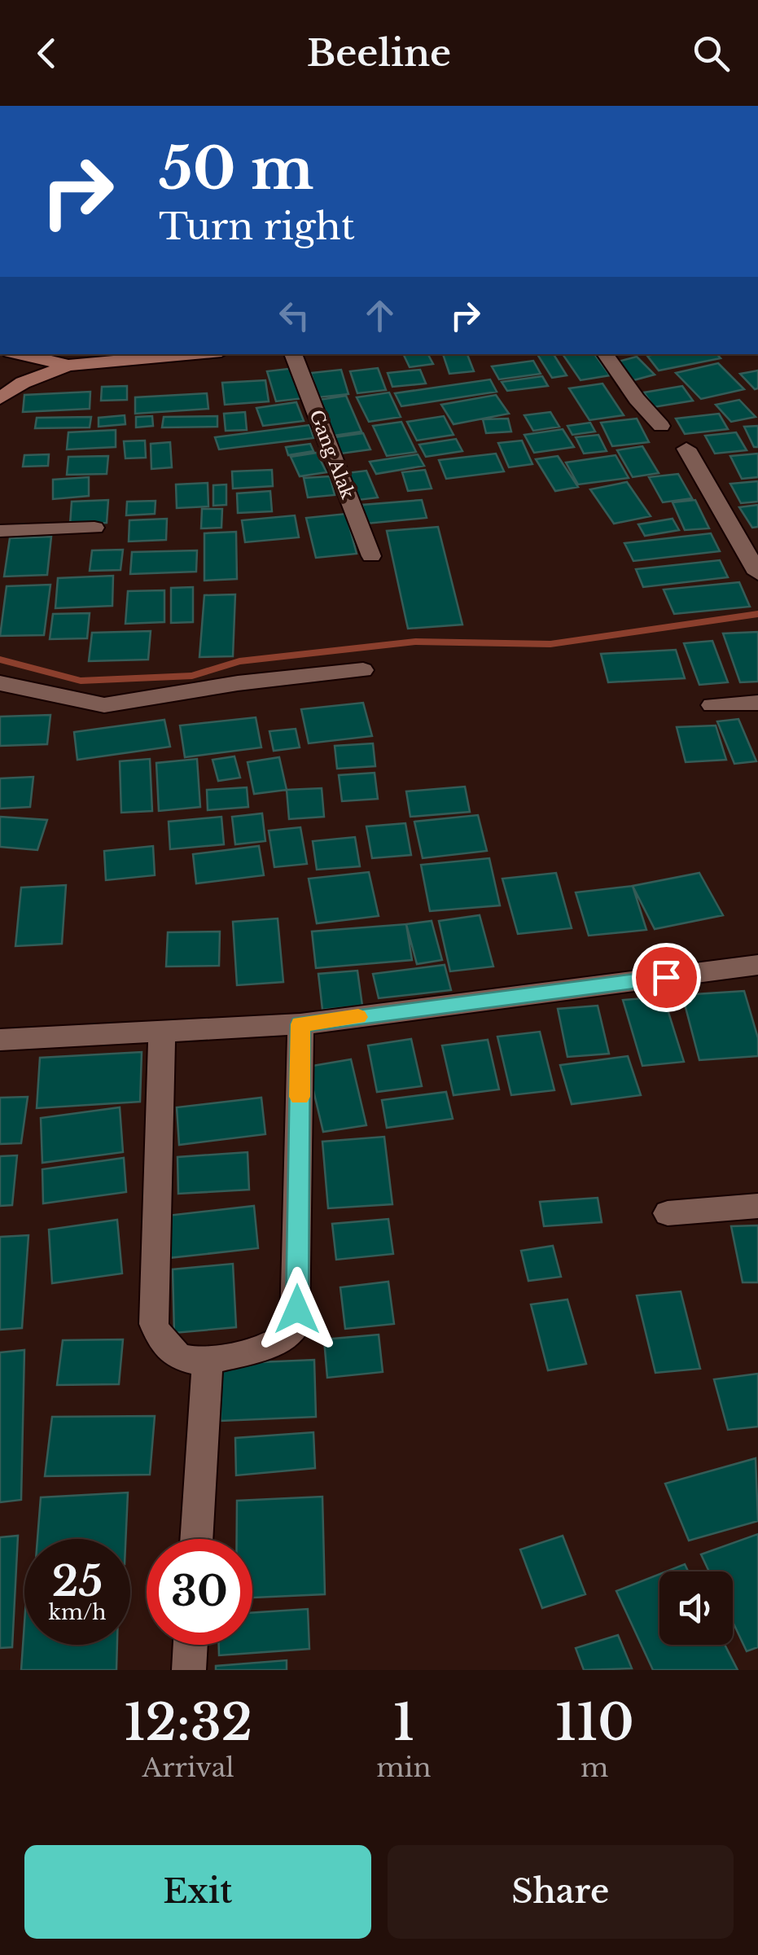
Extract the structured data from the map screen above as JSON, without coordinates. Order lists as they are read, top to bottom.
{
  "streets": {
    "street": ["Gang Alak"]
  },
  "page": {
    "header": "Beeline",
    "turn": ["50 m", "Turn right"],
    "speed": "25 km/h",
    "limit": "30",
    "eta": [
      "12:32",
      "Arrival",
      "1",
      "min",
      "110",
      "m"
    ],
    "buttons": ["Exit", "Share"]
  }
}
